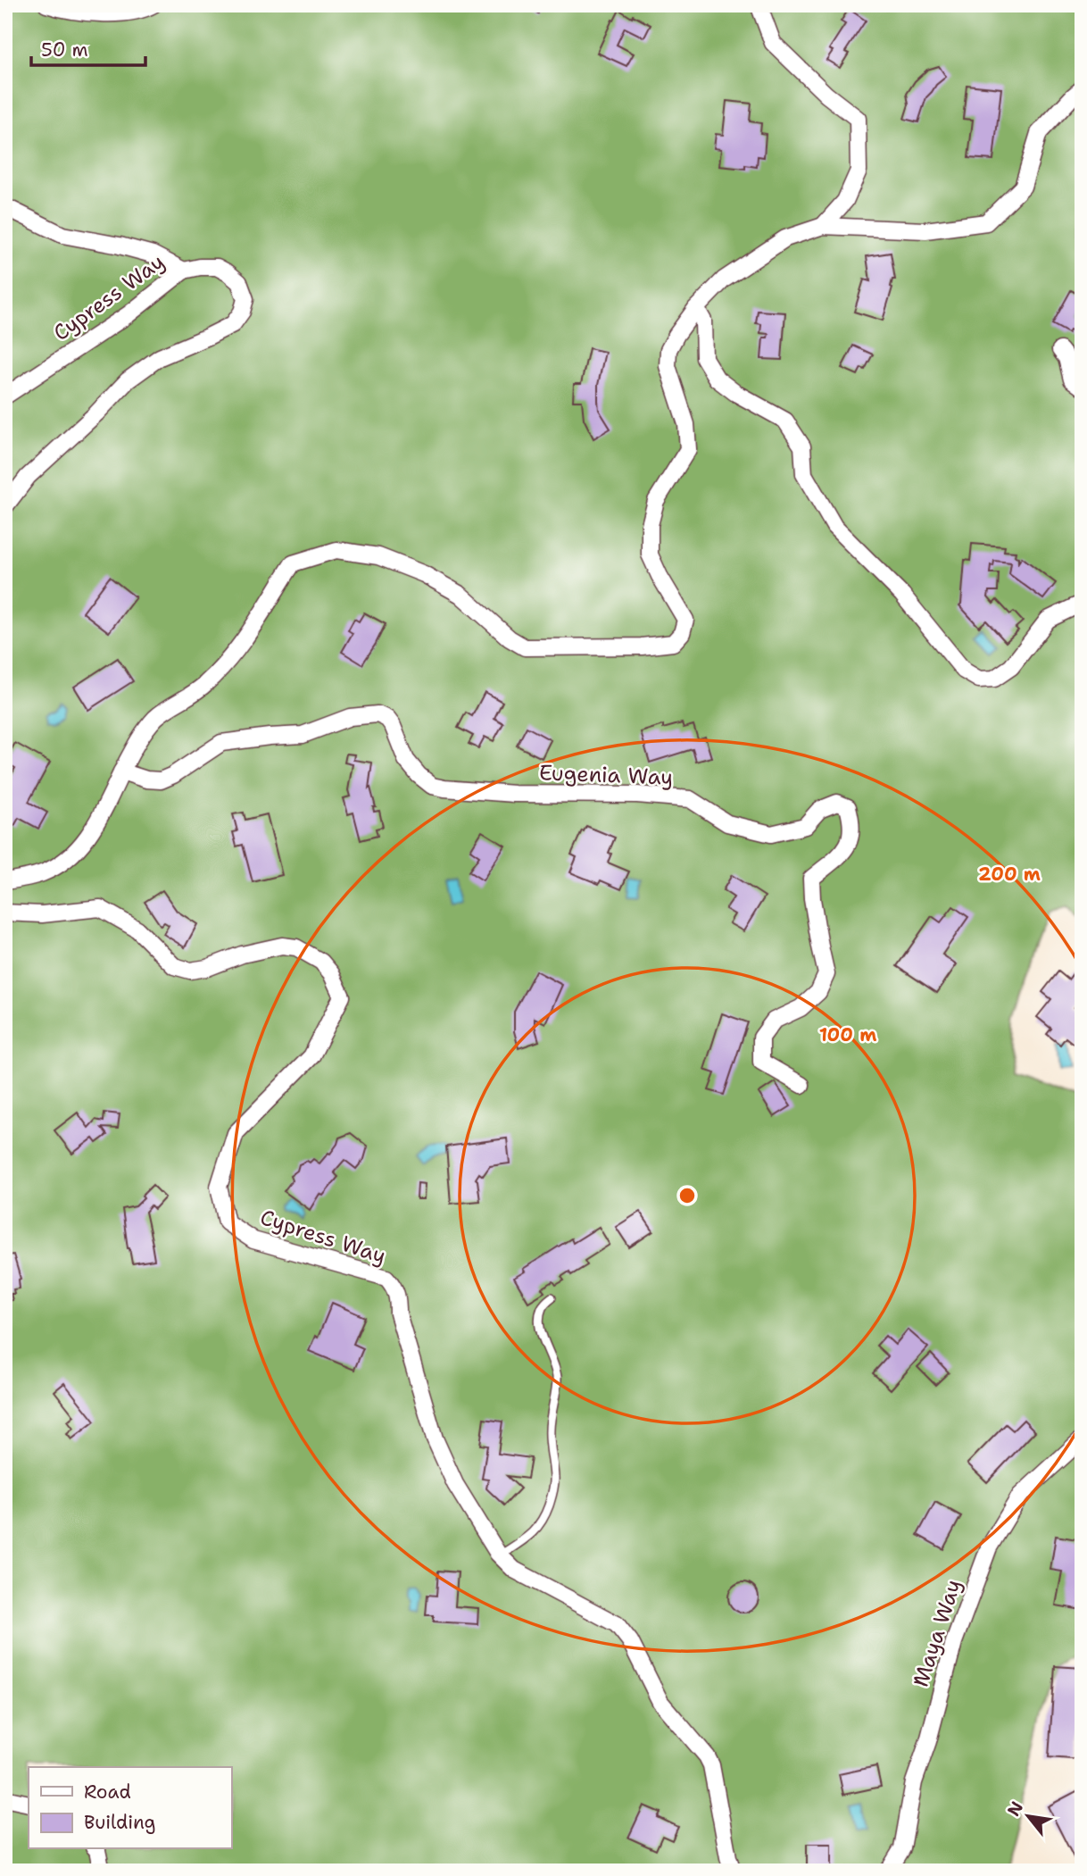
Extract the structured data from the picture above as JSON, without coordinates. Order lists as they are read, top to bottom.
{
  "streets": {
    "street": ["Cypress Way", "Eugenia Way", "Maya Way"]
  },
  "legend": ["Road", "Building"],
  "scale_bar": "50 m",
  "north": "top left",
  "rings": ["200 m", "100 m"]
}
